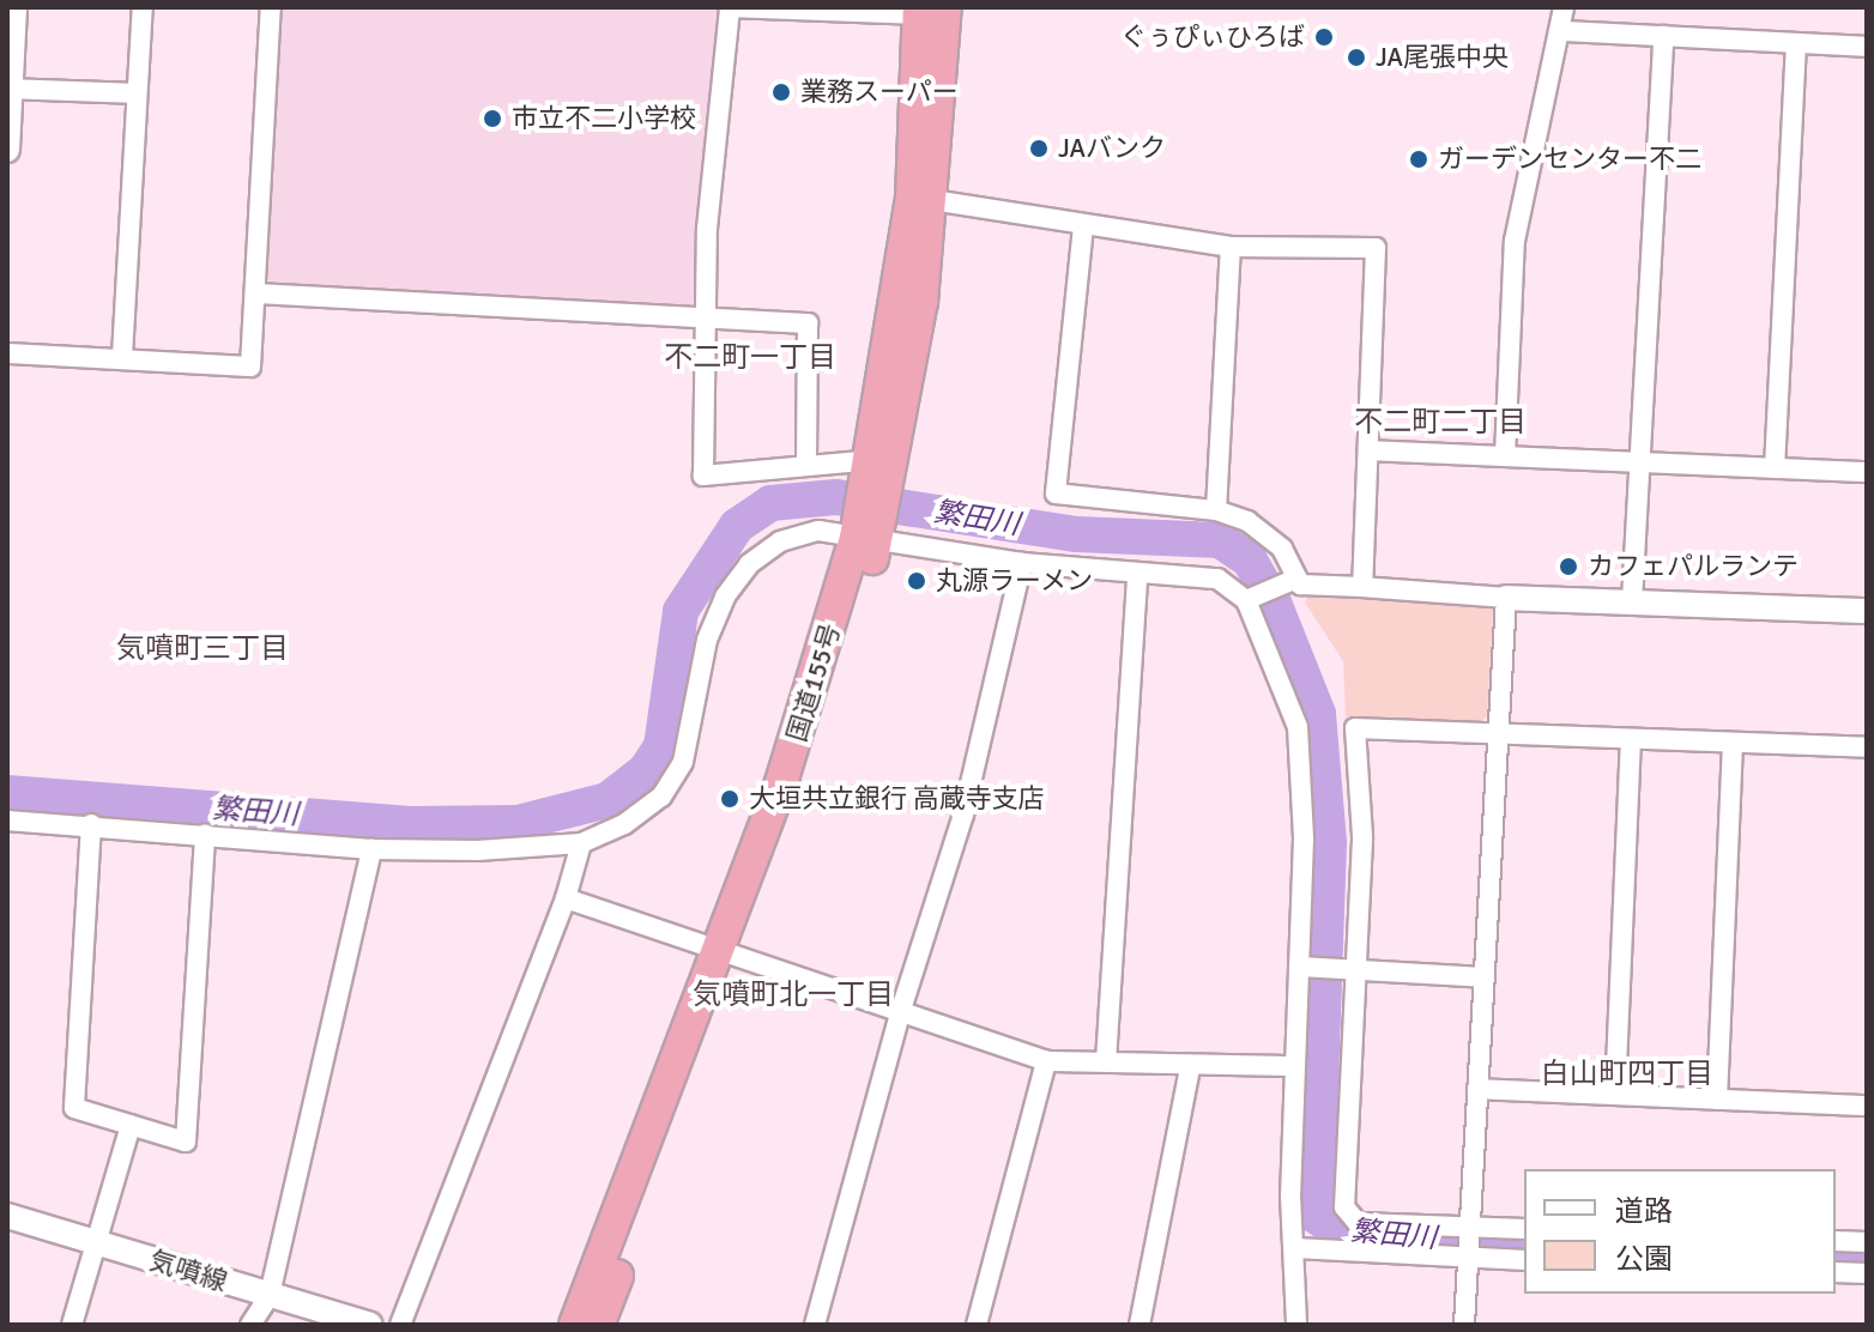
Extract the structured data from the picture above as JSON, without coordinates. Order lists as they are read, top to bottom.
{
  "streets": {
    "highway": ["国道155号"],
    "street": ["気噴線"]
  },
  "districts": [
    "不二町一丁目",
    "不二町二丁目",
    "気噴町三丁目",
    "気噴町北一丁目",
    "白山町四丁目"
  ],
  "water": ["繁田川"],
  "places": [
    "ぐぅぴぃひろば",
    "JA尾張中央",
    "業務スーパー",
    "市立不二小学校",
    "JAバンク",
    "ガーデンセンター不二",
    "カフェパルランテ",
    "丸源ラーメン",
    "大垣共立銀行 高蔵寺支店"
  ],
  "legend": ["道路", "公園"]
}
